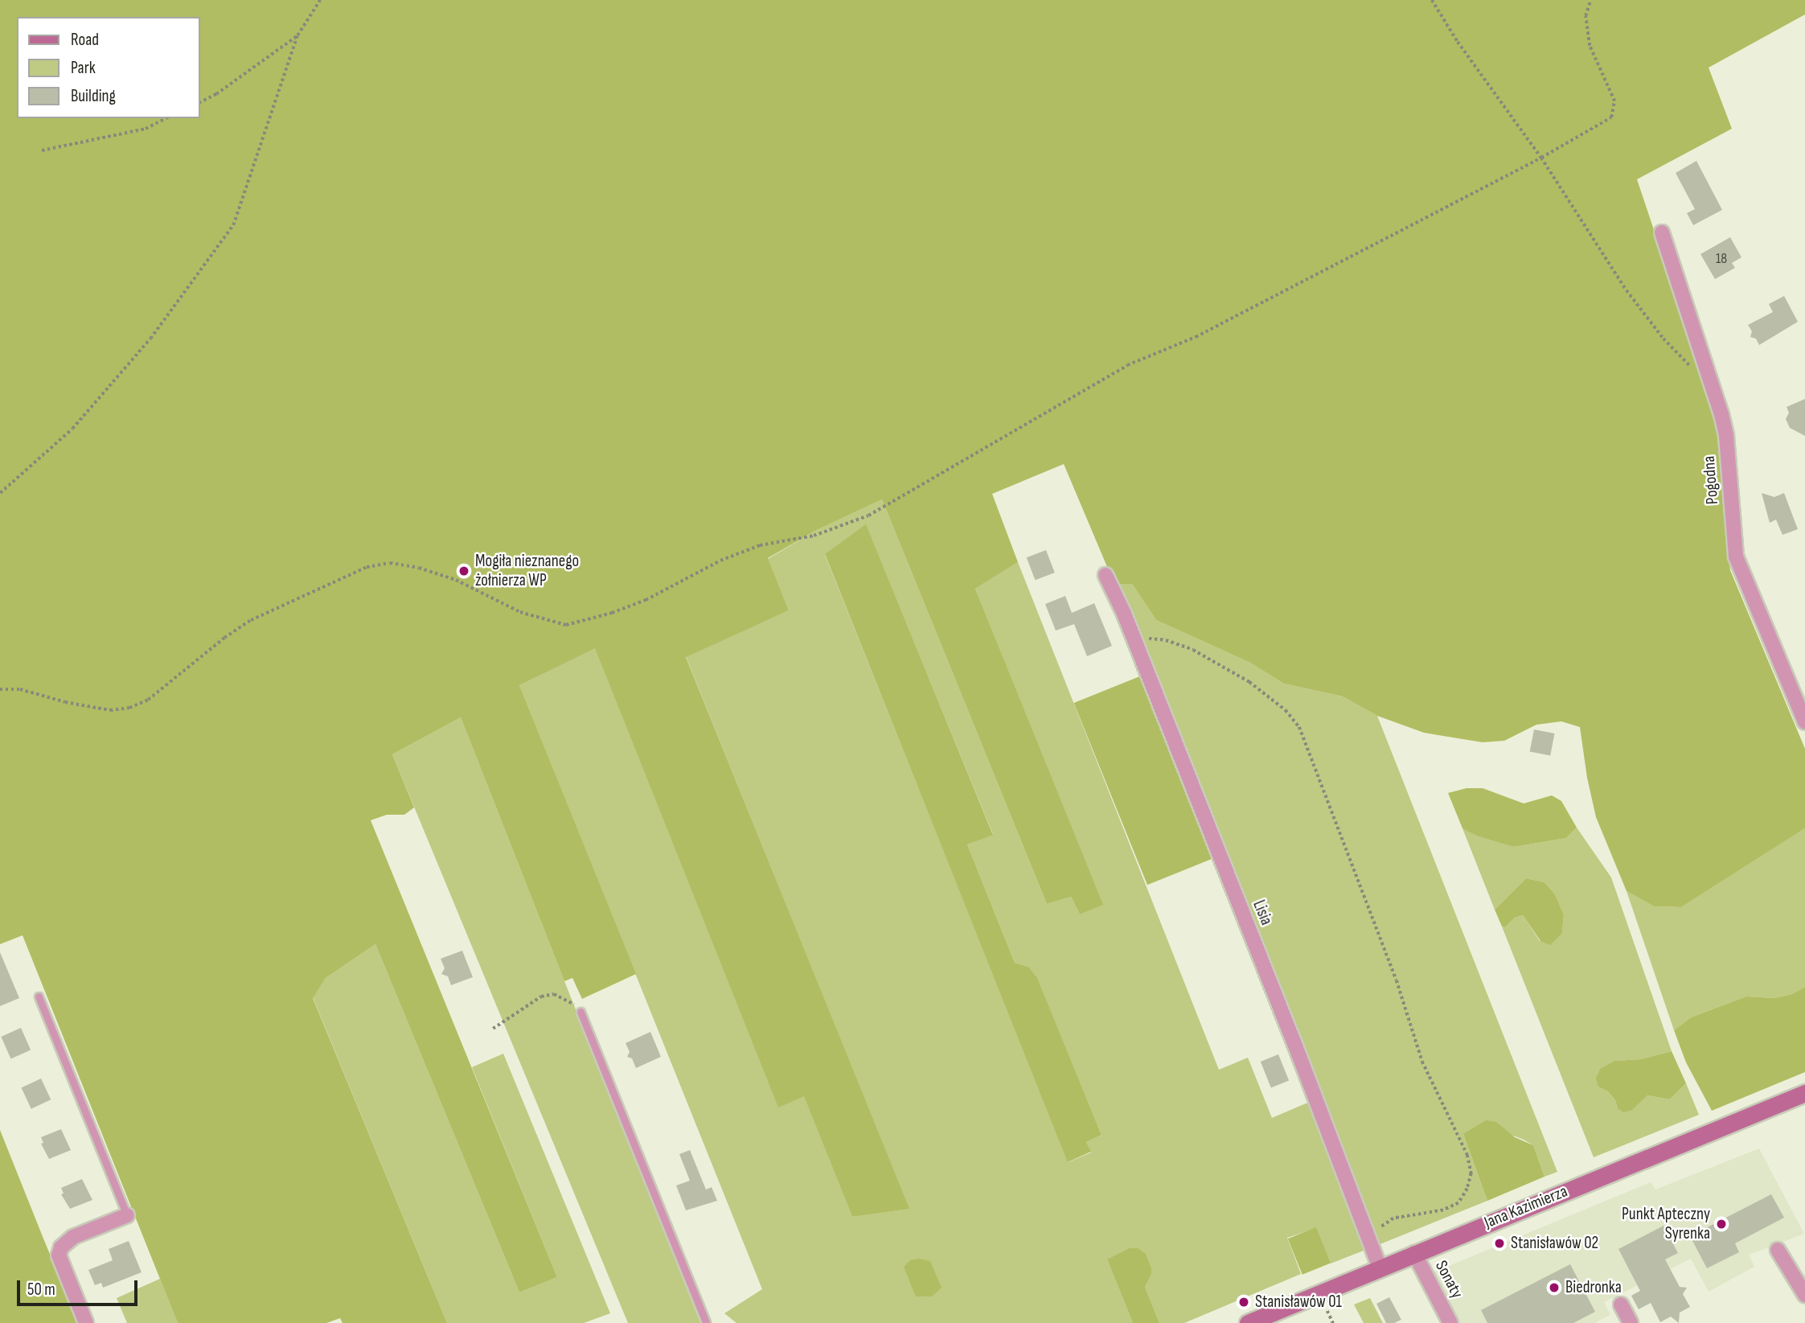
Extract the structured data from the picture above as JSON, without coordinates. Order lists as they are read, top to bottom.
{
  "streets": {
    "main road": ["Jana Kazimierza"],
    "street": ["Pogodna", "Lisia", "Sonaty"]
  },
  "crossings": [
    ["Lisia", "Jana Kazimierza"],
    ["Jana Kazimierza", "Sonaty"]
  ],
  "places": [
    "Mogiła nieznanego żołnierza WP",
    "Punkt Apteczny Syrenka",
    "Stanisławów 02",
    "Biedronka",
    "Stanisławów 01"
  ],
  "house_numbers": ["18"],
  "legend": ["Road", "Park", "Building"],
  "scale_bar": "50 m"
}
